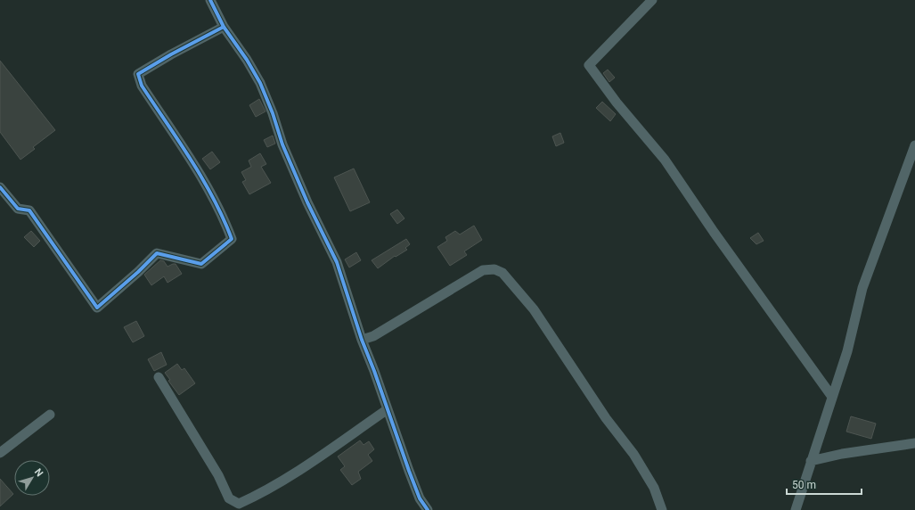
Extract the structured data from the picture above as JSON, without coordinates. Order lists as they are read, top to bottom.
{
  "scale_bar": "50 m",
  "north": "top right"
}
